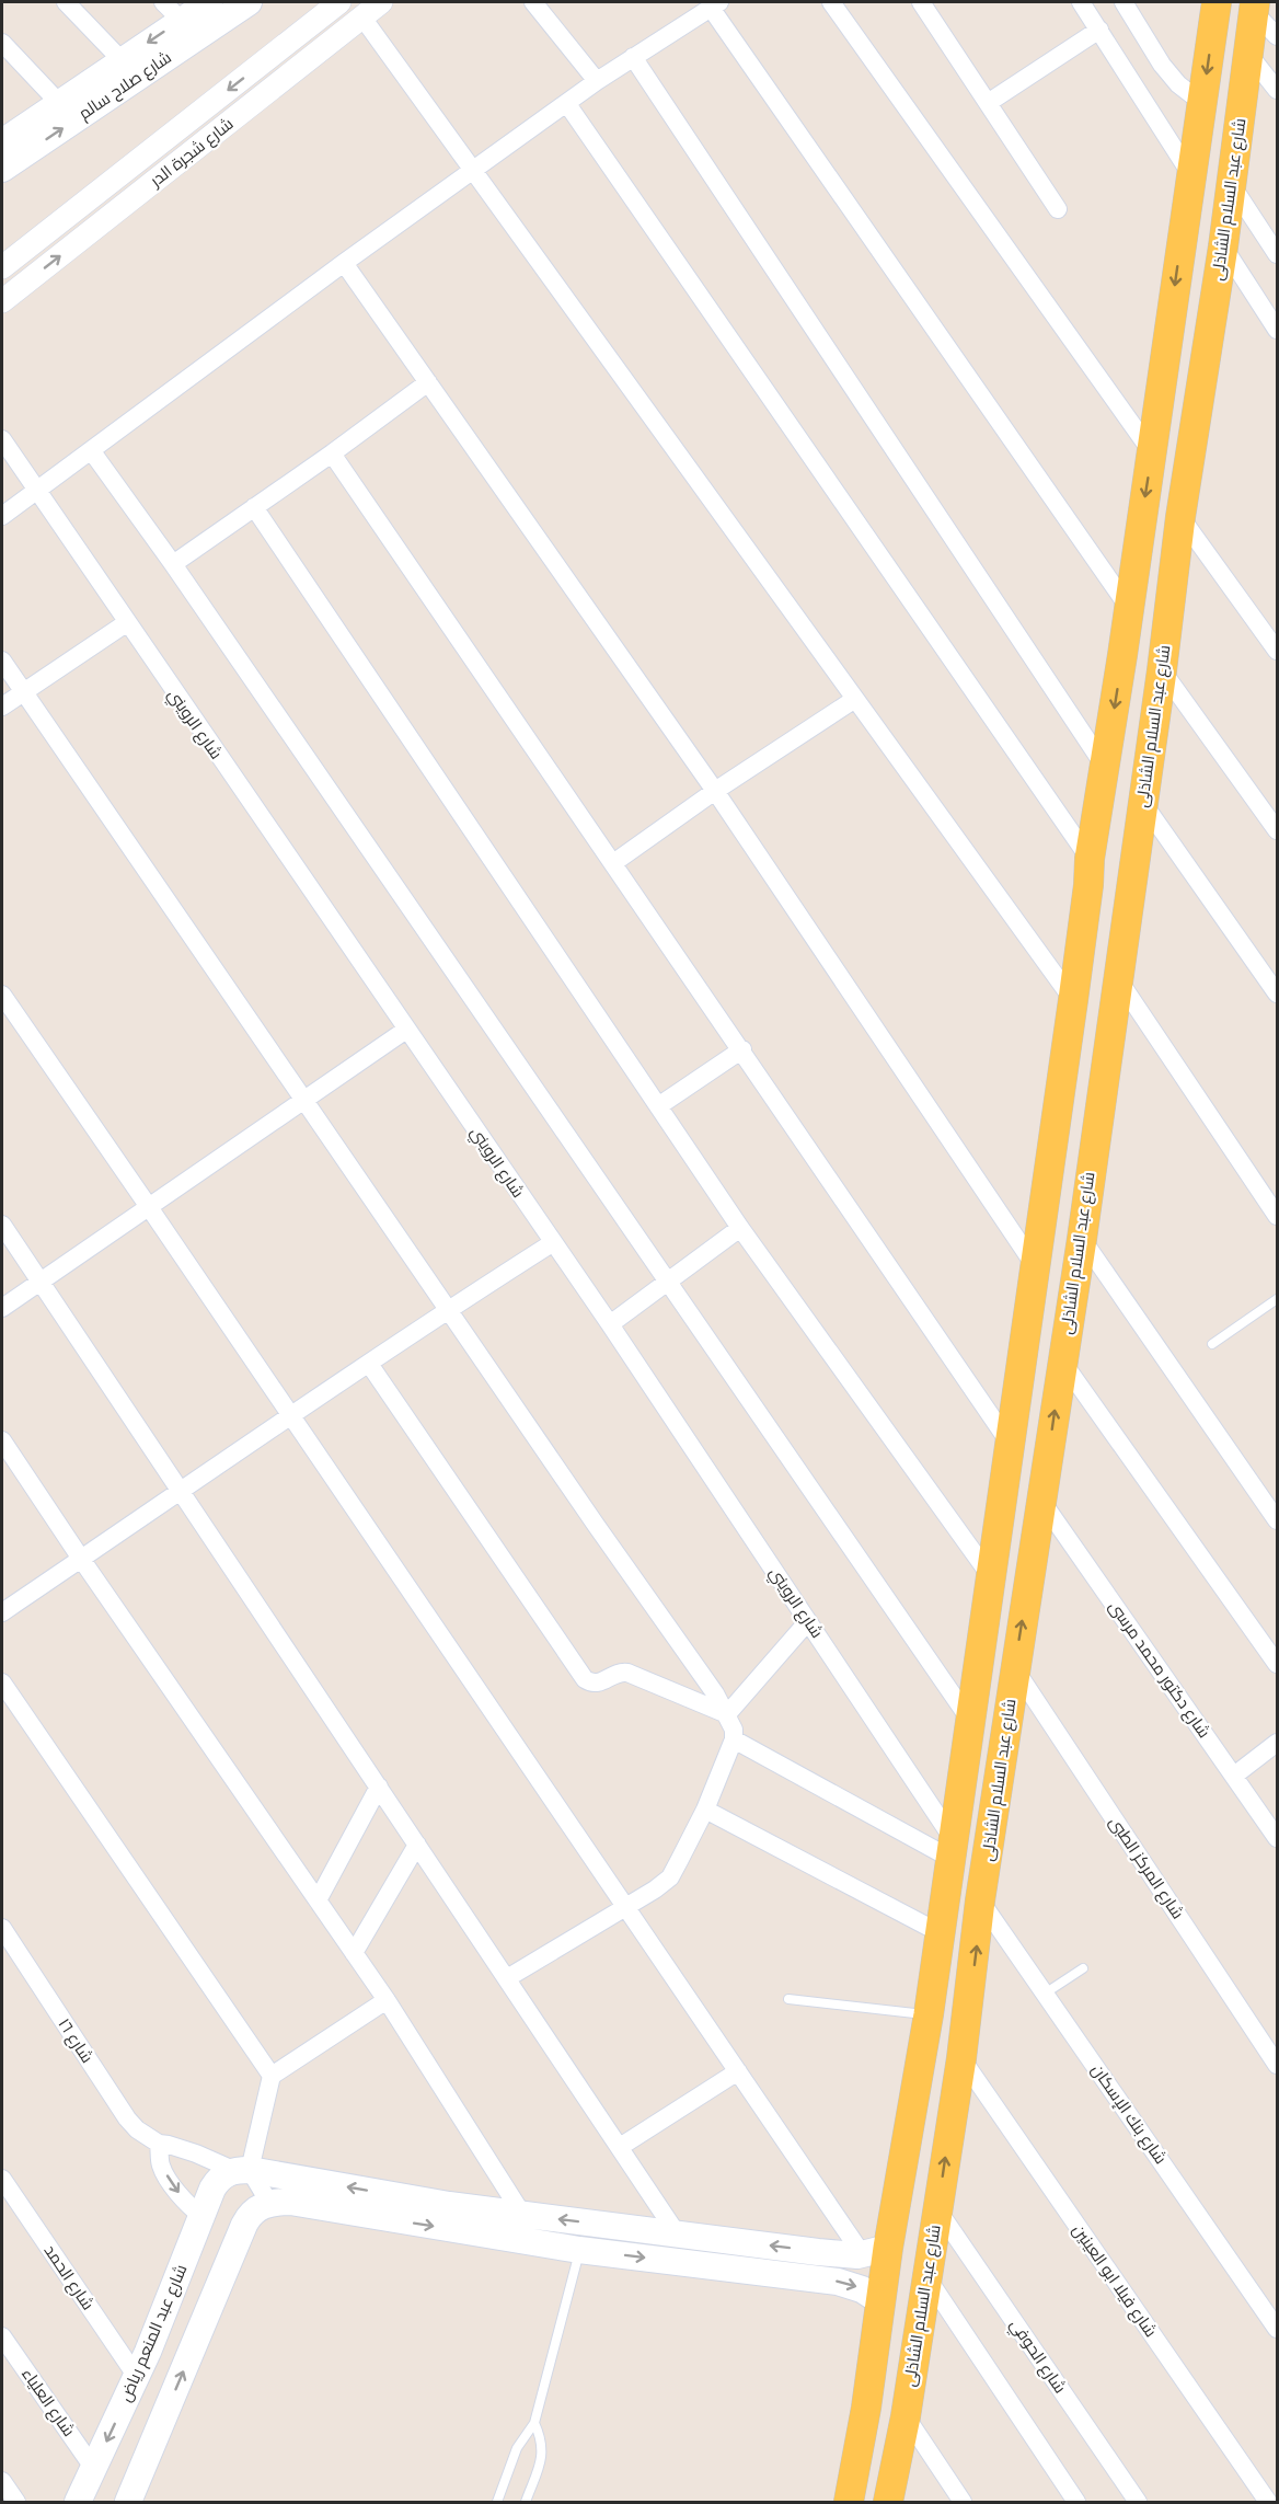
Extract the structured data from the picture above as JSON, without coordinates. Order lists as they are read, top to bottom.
{
  "streets": {
    "main road": ["شارع صلاح سالم", "شارع عبد السلام الشاذلى", "شارع عبد المنعم رياض"],
    "street": [
      "شارع شجرة الدر",
      "شارع الرويني",
      "شارع دكتور محمد مرسى",
      "شارع المركز الطبى",
      "شارع ١٦",
      "شارع بنك الإسكان",
      "شارع الحمد",
      "شارع فيلا ابو العينين",
      "شارع الحوفي",
      "شارع العلياء"
    ]
  },
  "crossings": [
    ["شارع عبد السلام الشاذلى", "شارع دكتور محمد مرسى"],
    ["شارع عبد السلام الشاذلى", "شارع المركز الطبى"],
    ["شارع عبد السلام الشاذلى", "شارع بنك الإسكان"],
    ["شارع عبد السلام الشاذلى", "شارع فيلا ابو العينين"],
    ["شارع عبد السلام الشاذلى", "شارع الحوفي"],
    ["شارع ١٦", "شارع عبد المنعم رياض"],
    ["شارع الحمد", "شارع عبد المنعم رياض"],
    ["شارع عبد المنعم رياض", "شارع العلياء"]
  ]
}
